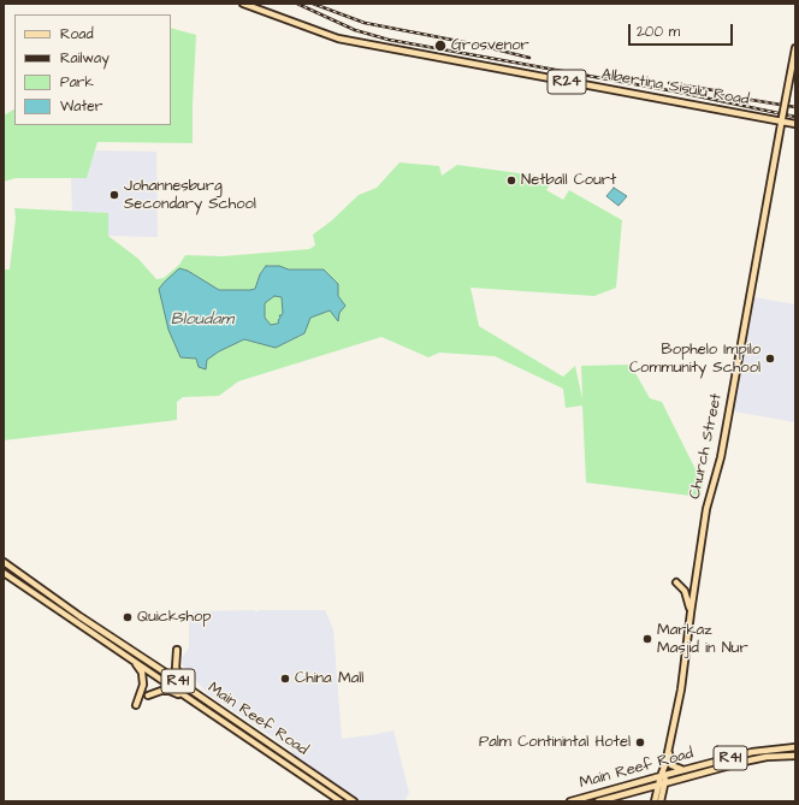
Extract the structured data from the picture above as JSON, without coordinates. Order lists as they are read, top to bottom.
{
  "streets": {
    "main road": [
      "R24",
      "Albertina Sisulu Road",
      "Church Street",
      "R41",
      "Main Reef Road"
    ]
  },
  "crossings": [
    ["Albertina Sisulu Road", "Church Street"],
    ["Church Street", "Main Reef Road"]
  ],
  "water": ["Bloudam"],
  "places": [
    "Grosvenor",
    "Netball Court",
    "Johannesburg Secondary School",
    "Bophelo Impilo Community School",
    "Quickshop",
    "Markaz Masjid in Nur",
    "China Mall",
    "Palm Continintal Hotel"
  ],
  "legend": [
    "Road",
    "Railway",
    "Park",
    "Water"
  ],
  "scale_bar": "200 m"
}
